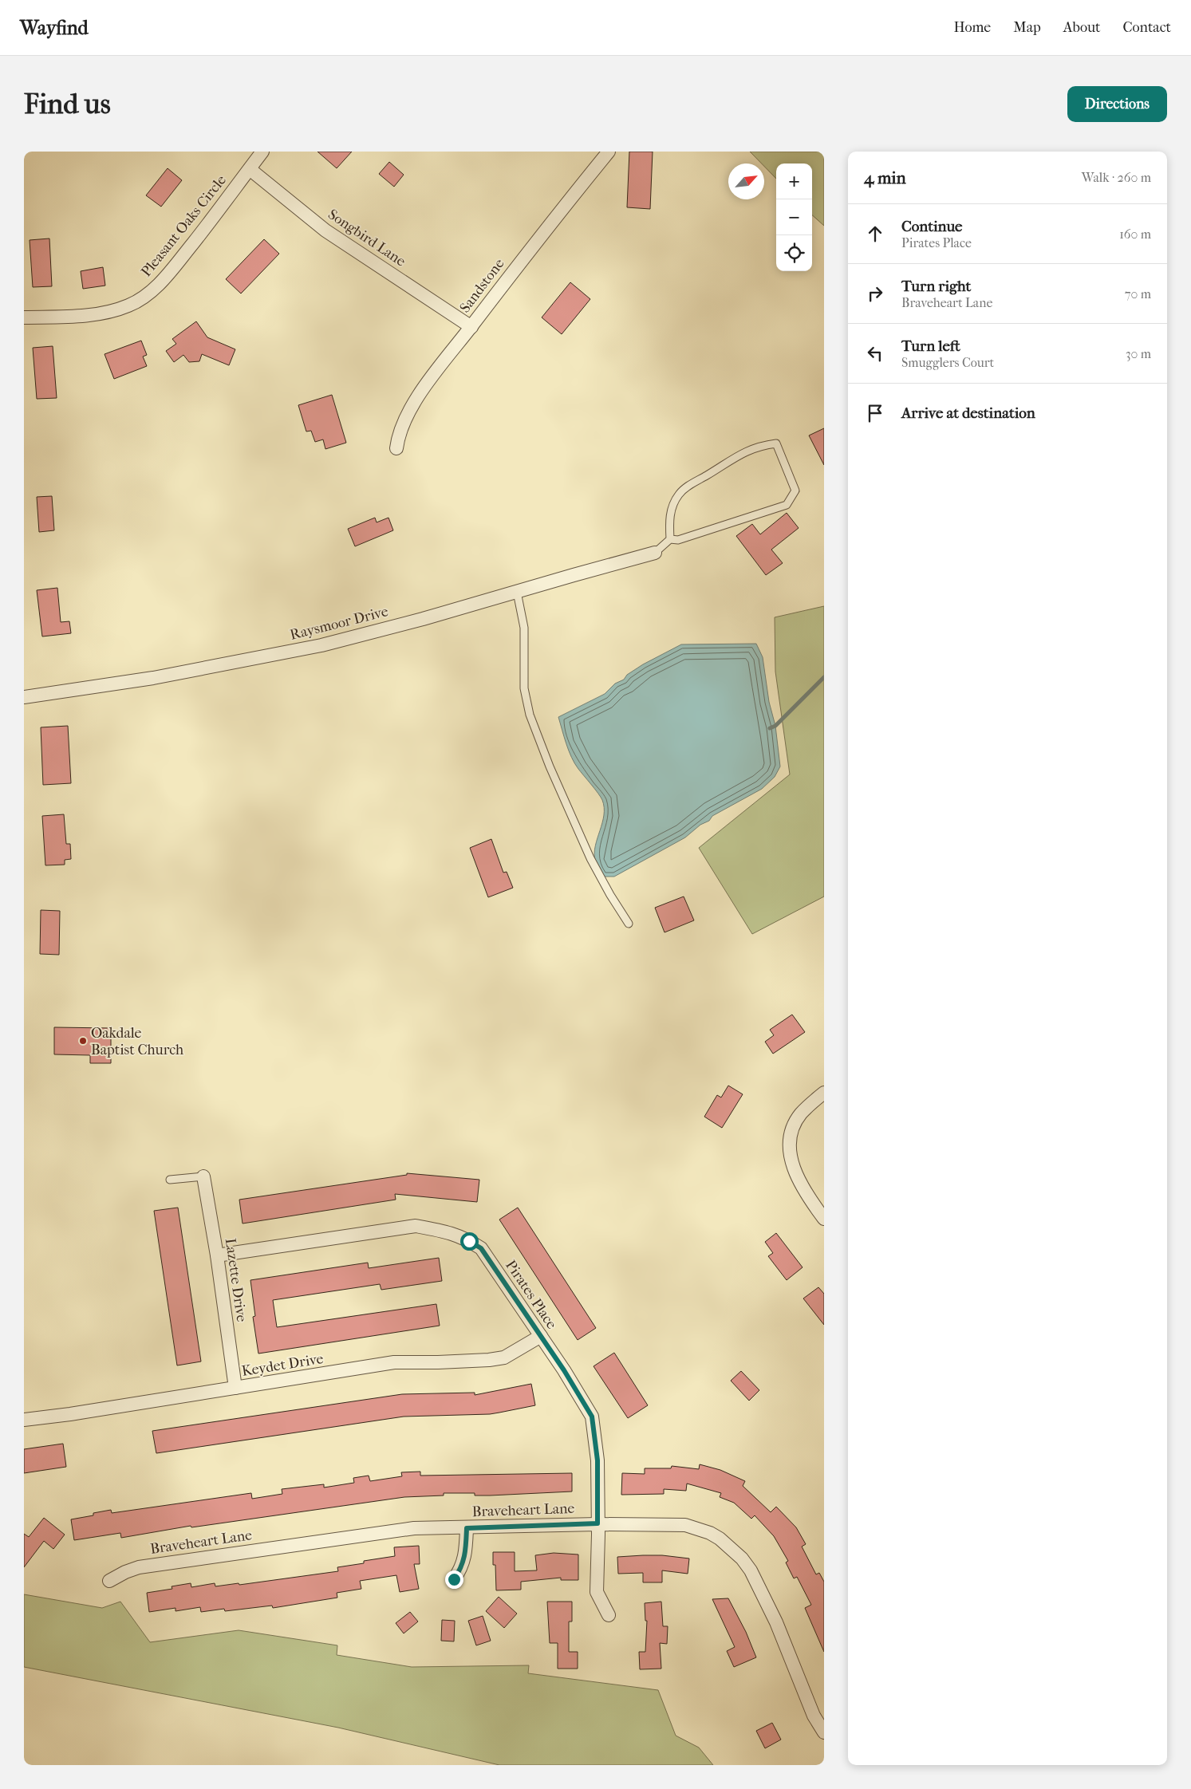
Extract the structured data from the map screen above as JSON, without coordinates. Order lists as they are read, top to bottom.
{
  "streets": {
    "street": [
      "Pleasant Oaks Circle",
      "Songbird Lane",
      "Sandstone",
      "Raysmoor Drive",
      "Lazette Drive",
      "Pirates Place",
      "Keydet Drive",
      "Braveheart Lane"
    ]
  },
  "crossings": [
    ["Pleasant Oaks Circle", "Songbird Lane"],
    ["Songbird Lane", "Sandstone"],
    ["Lazette Drive", "Pirates Place"],
    ["Lazette Drive", "Keydet Drive"],
    ["Pirates Place", "Keydet Drive"],
    ["Pirates Place", "Braveheart Lane"]
  ],
  "places": ["Oakdale Baptist Church"],
  "north": "top right",
  "page": {
    "header": "Wayfind",
    "nav": [
      "Home",
      "Map",
      "About",
      "Contact"
    ],
    "buttons": "Directions",
    "title": "Find us",
    "heading": ["4 min", "Walk · 260 m"],
    "map_buttons": ["+", "−"],
    "list": [
      ["Continue", "Pirates Place", "160 m"],
      ["Turn right", "Braveheart Lane", "70 m"],
      ["Turn left", "Smugglers Court", "30 m"],
      "Arrive at destination"
    ]
  }
}
